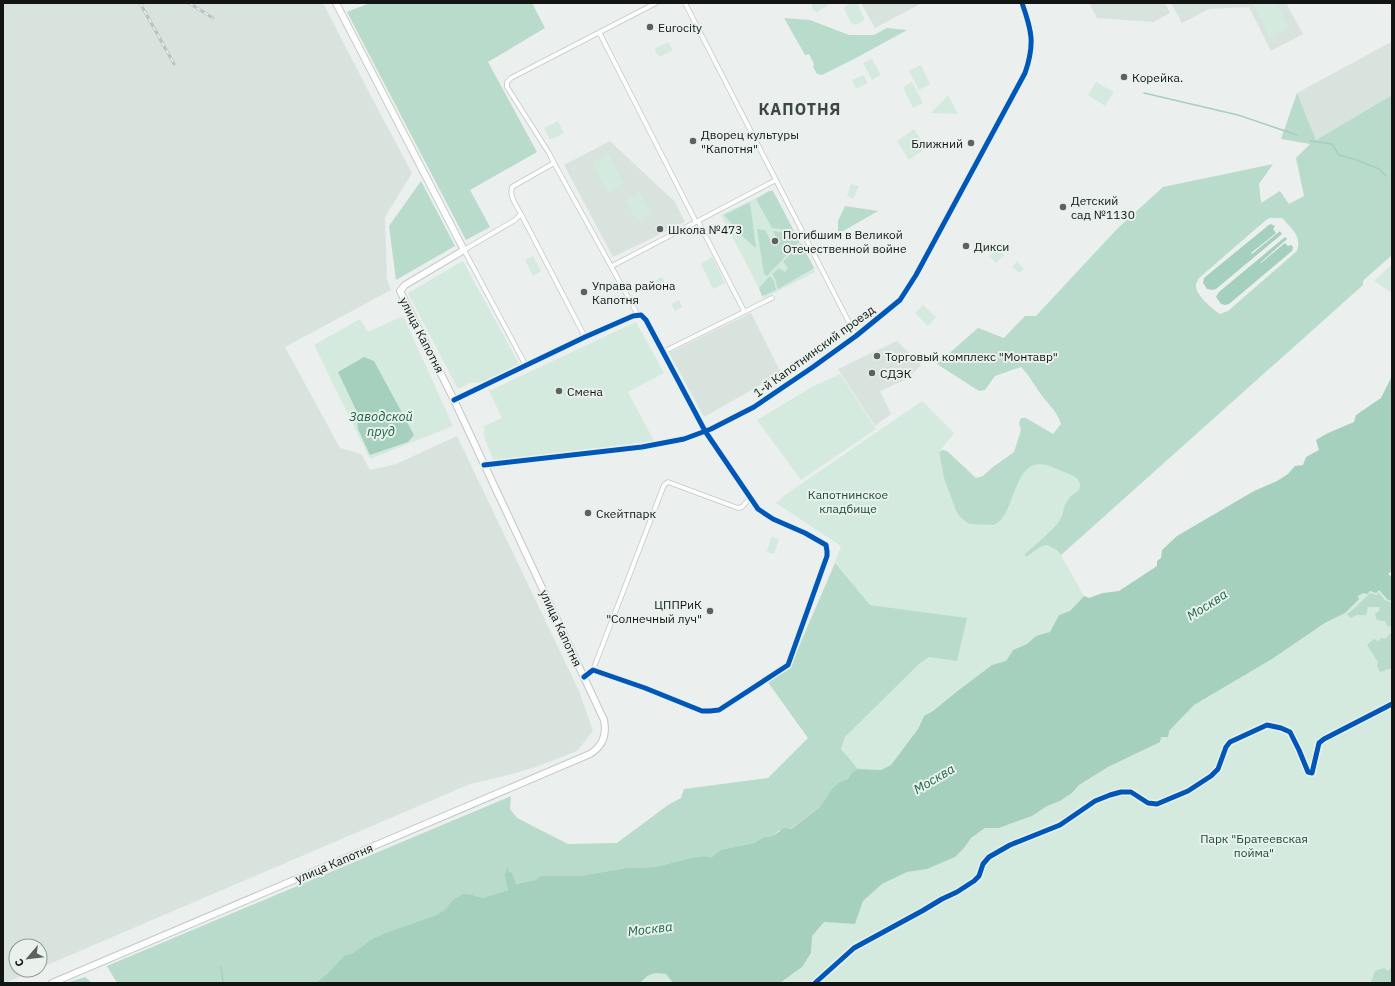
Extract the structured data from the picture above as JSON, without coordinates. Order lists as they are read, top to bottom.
{
  "streets": {
    "main road": ["улица Капотня"],
    "street": ["1-й Капотнинский проезд"]
  },
  "crossings": [
    ["улица Капотня", "1-й Капотнинский проезд"]
  ],
  "districts": ["КАПОТНЯ"],
  "water": ["Заводской пруд", "Москва"],
  "parks": ["Капотнинское кладбище", "Парк \"Братеевская пойма\""],
  "places": [
    "Eurocity",
    "Корейка.",
    "Дворец культуры \"Капотня\"",
    "Ближний",
    "Детский сад №1130",
    "Школа №473",
    "Погибшим в Великой Отечественной войне",
    "Дикси",
    "Управа района Капотня",
    "Торговый комплекс \"Монтавр\"",
    "СДЭК",
    "Смена",
    "Скейтпарк",
    "ЦППРиК \"Солнечный луч\""
  ],
  "north": "bottom left"
}
